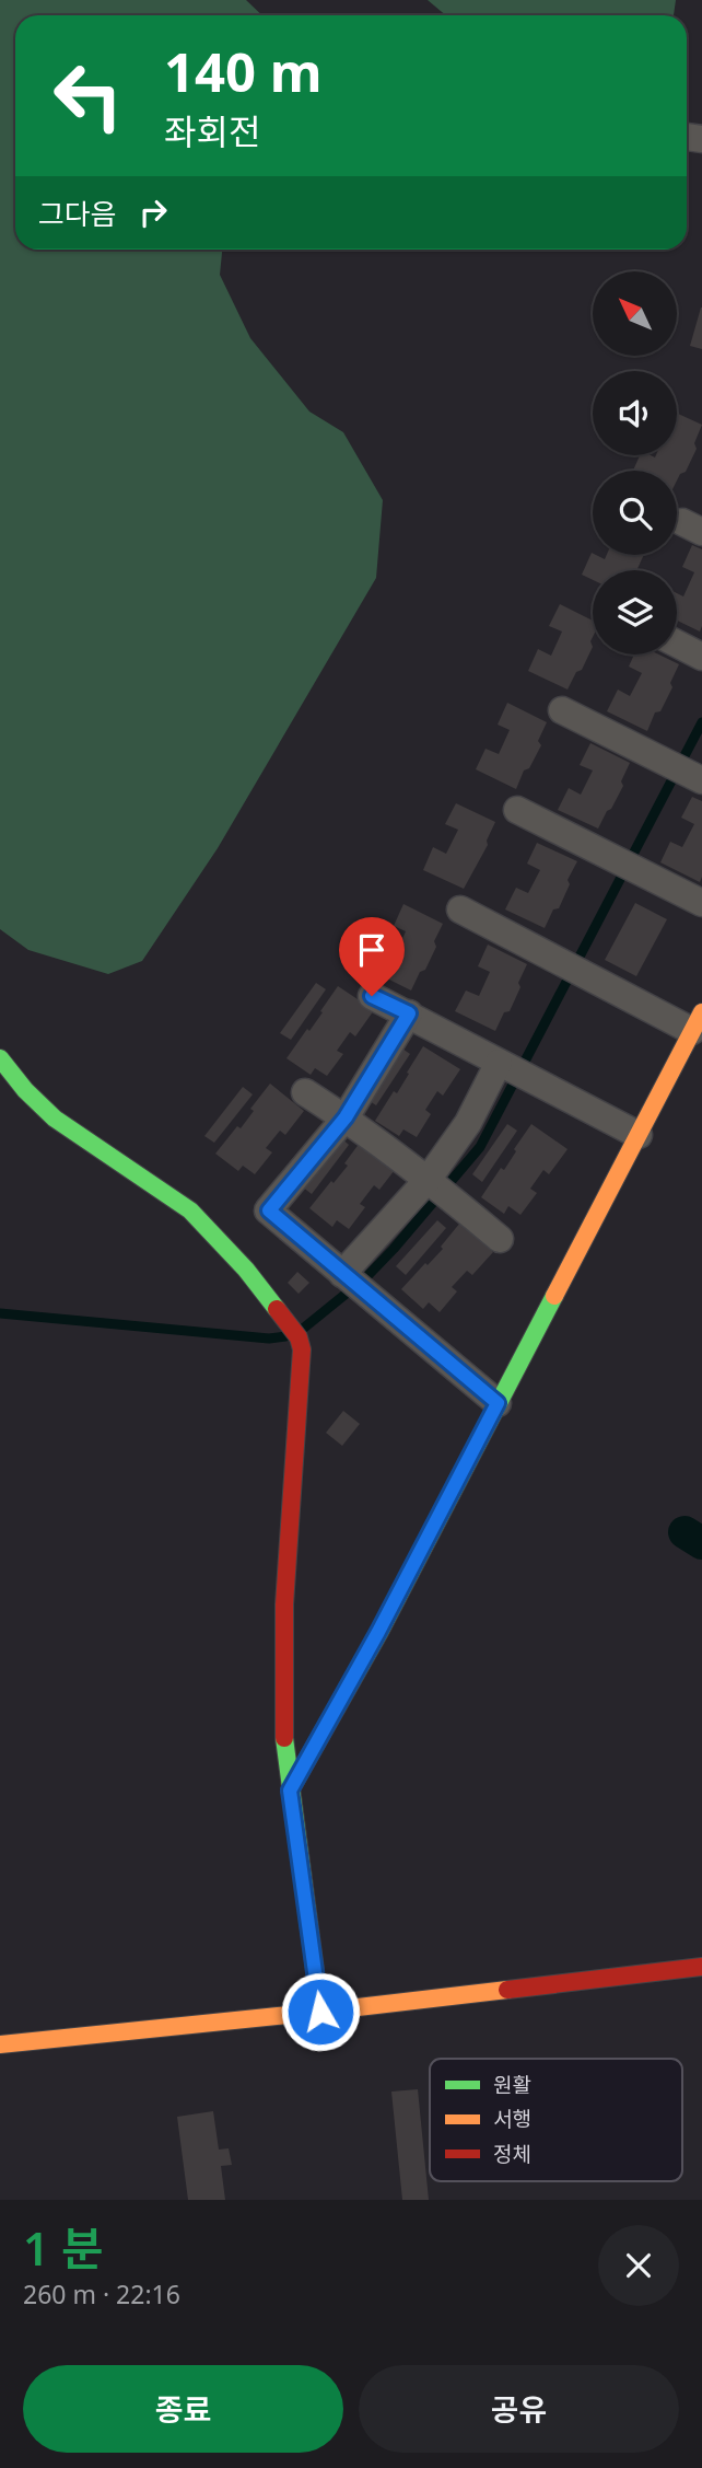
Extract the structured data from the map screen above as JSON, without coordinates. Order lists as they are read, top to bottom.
{
  "legend": ["원활", "서행", "정체"],
  "north": "top left",
  "page": {
    "turn": ["140 m", "좌회전"],
    "then": "그다음",
    "heading": ["1 분", "260 m · 22:16"],
    "buttons": ["종료", "공유"]
  }
}
